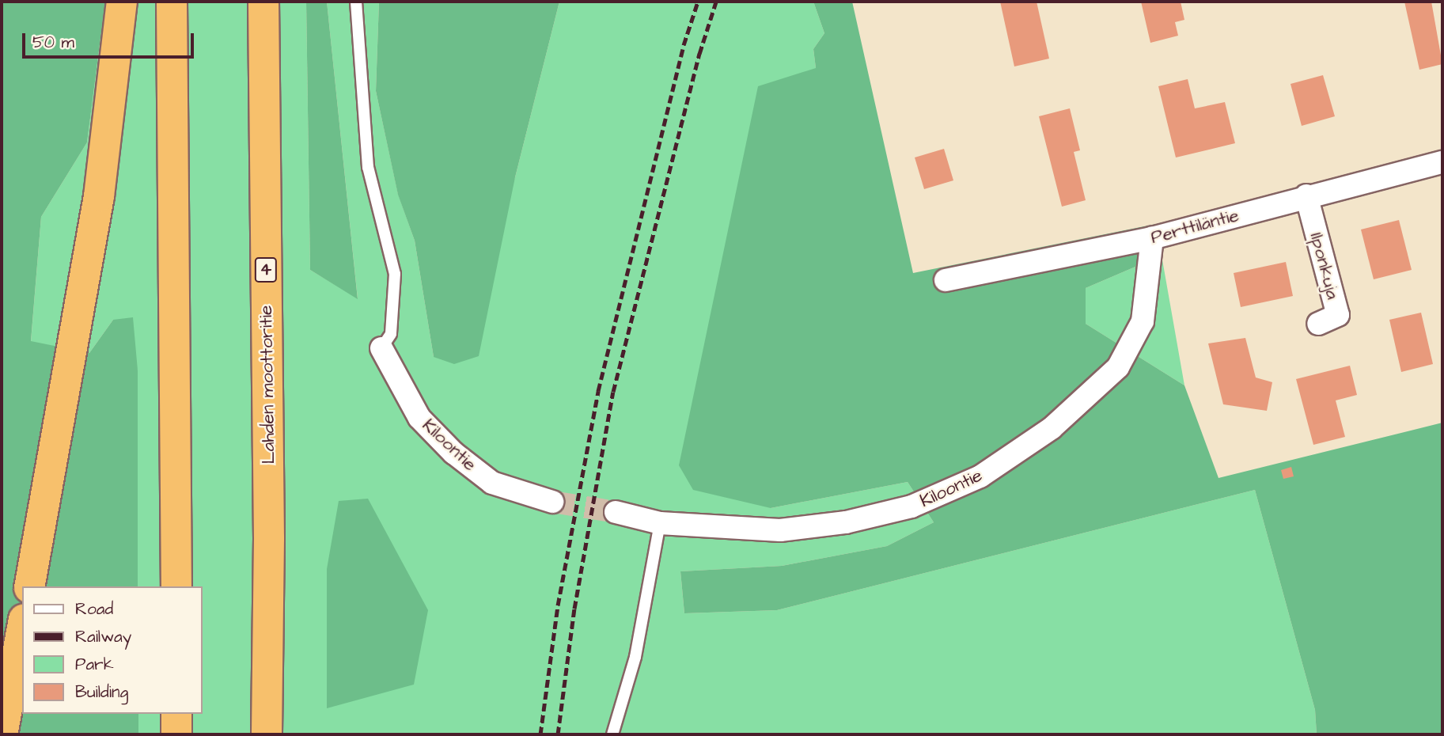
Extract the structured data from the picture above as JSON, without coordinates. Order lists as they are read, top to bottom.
{
  "streets": {
    "highway": ["4", "Lahden moottoritie"],
    "street": ["Perttiläntie", "Ilponkuja", "Kiloontie"]
  },
  "crossings": [
    ["Perttiläntie", "Ilponkuja"],
    ["Perttiläntie", "Kiloontie"]
  ],
  "legend": [
    "Road",
    "Railway",
    "Park",
    "Building"
  ],
  "scale_bar": "50 m"
}
